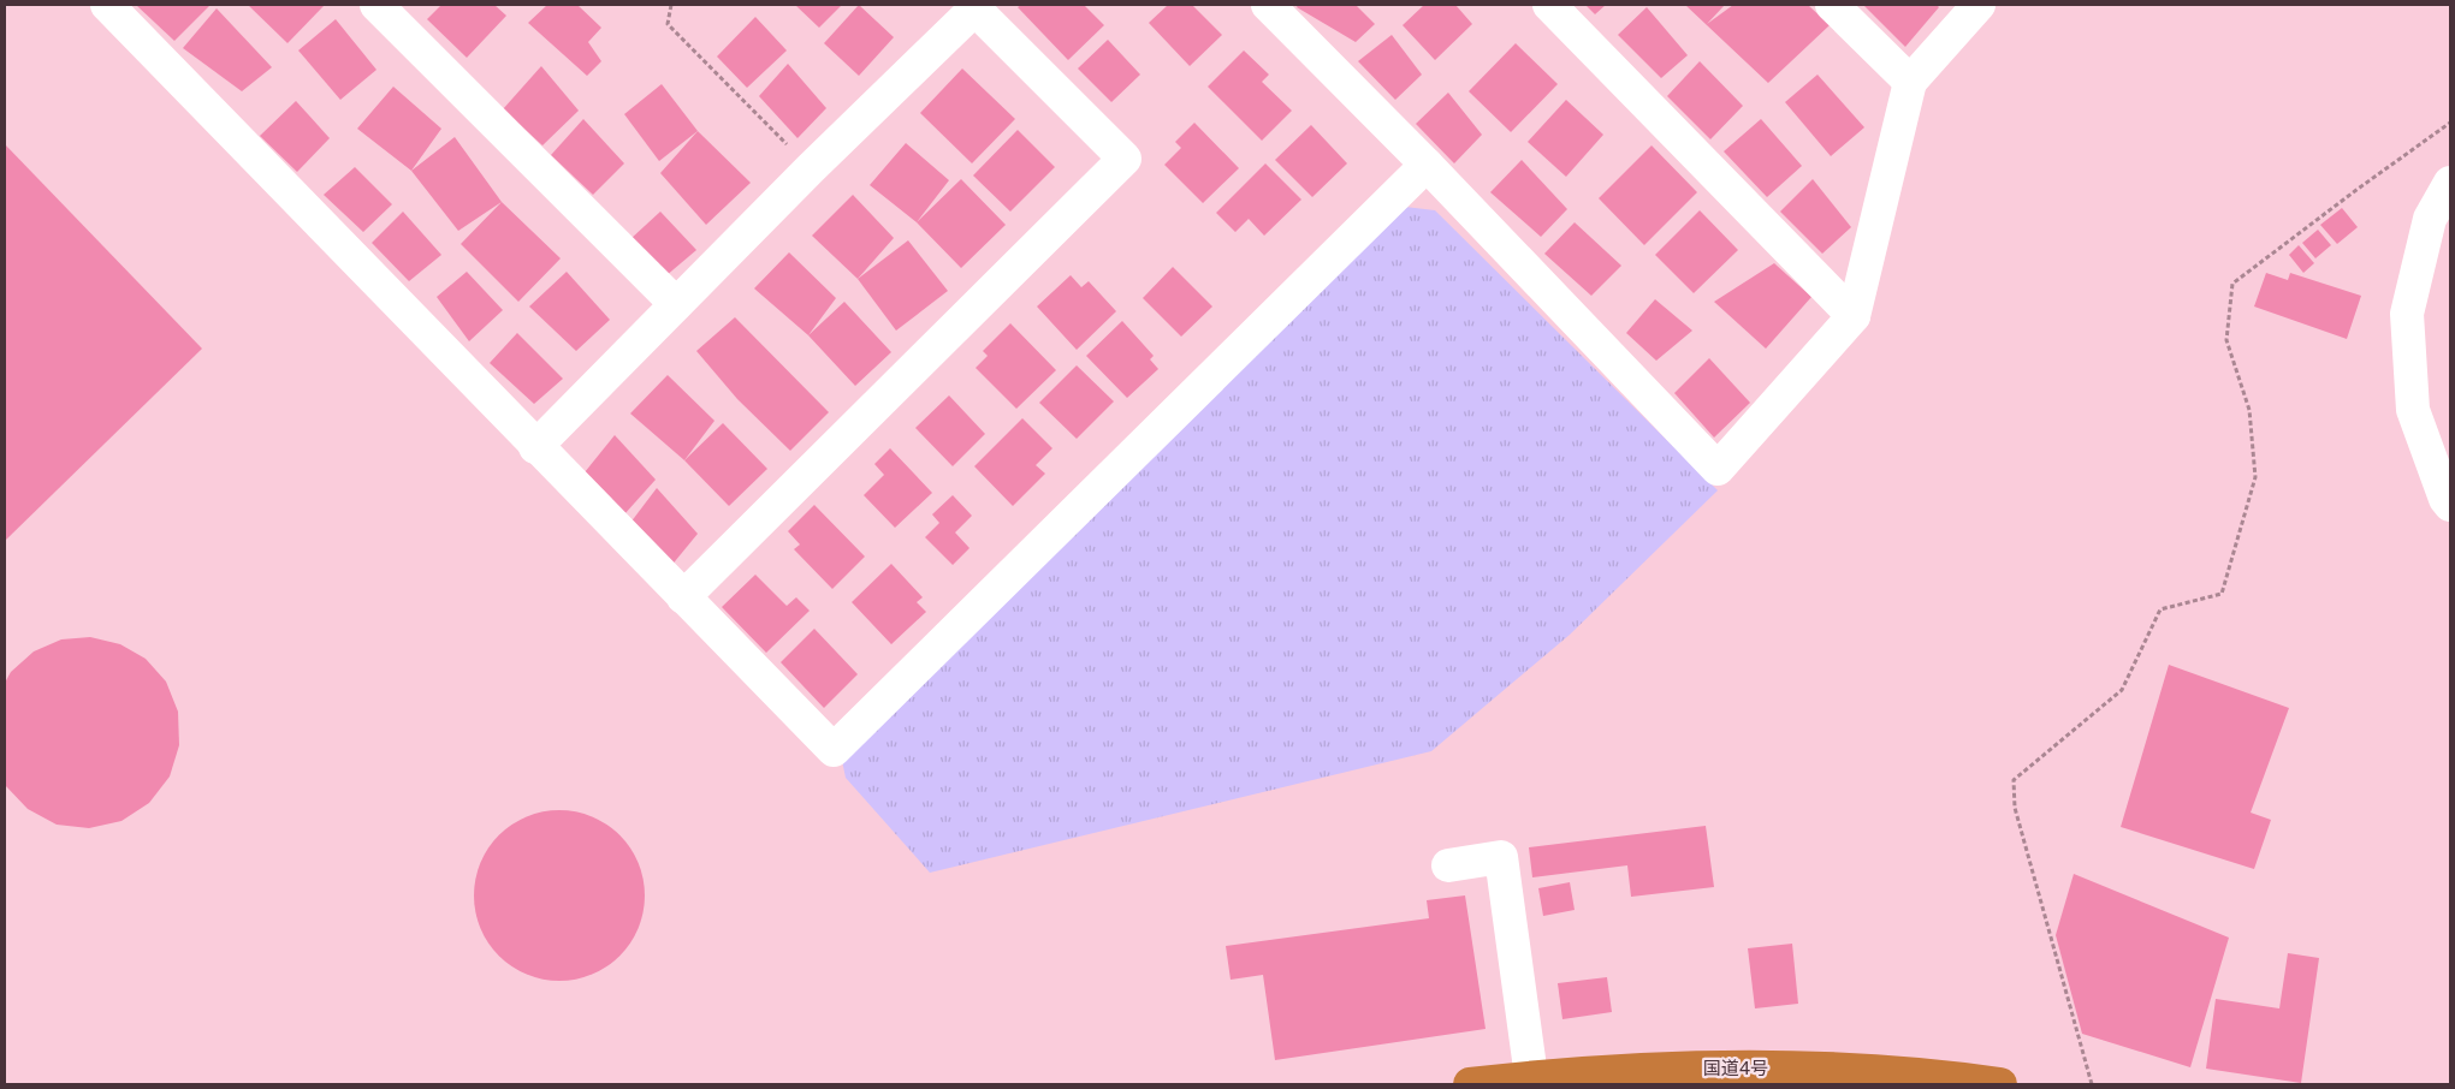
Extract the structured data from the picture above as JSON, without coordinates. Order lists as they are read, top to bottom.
{
  "streets": {
    "highway": ["国道4号"]
  }
}
